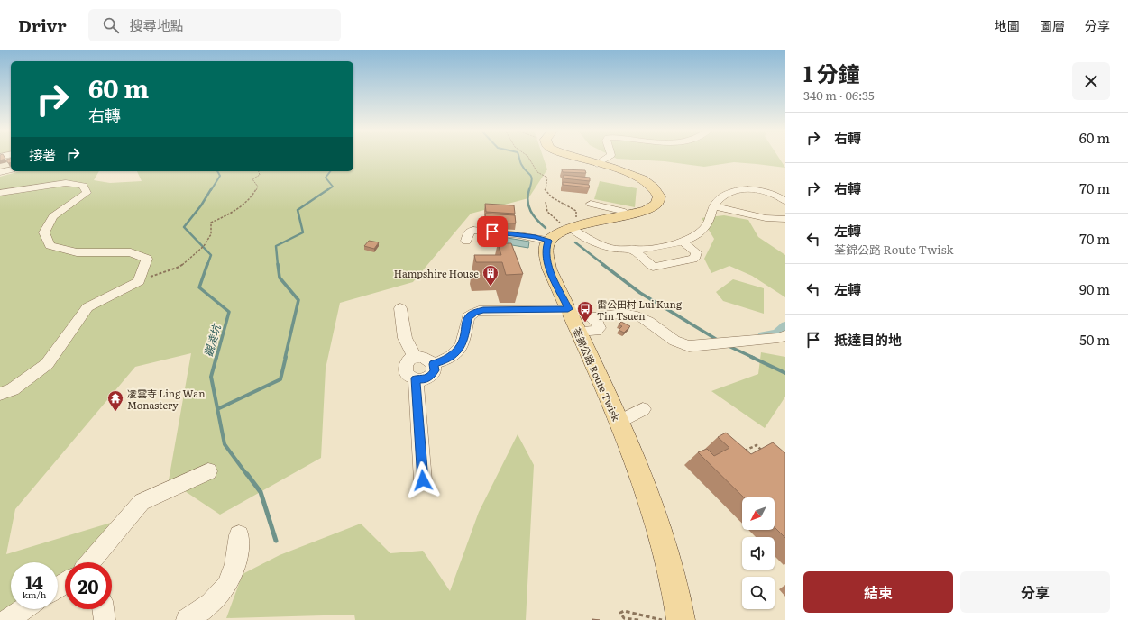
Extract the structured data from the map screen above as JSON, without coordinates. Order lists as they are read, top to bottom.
{
  "streets": {
    "main road": ["荃錦公路 Route Twisk"]
  },
  "water": ["觀凌坑"],
  "places": {
    "building": ["Hampshire House"],
    "bus stop": ["雷公田村 Lui Kung Tin Tsuen"],
    "temple": ["凌雲寺 Ling Wan Monastery"]
  },
  "north": "bottom left",
  "page": {
    "header": "Drivr",
    "search": "搜尋地點",
    "nav": ["地圖", "圖層", "分享"],
    "heading": ["1 分鐘", "340 m · 06:35"],
    "turn": ["60 m", "右轉"],
    "list": [
      {
        "name": "右轉",
        "value": "60 m"
      },
      {
        "name": "右轉",
        "value": "70 m"
      },
      {
        "name": "左轉",
        "note": "荃錦公路 Route Twisk",
        "value": "70 m"
      },
      {
        "name": "左轉",
        "value": "90 m"
      },
      {
        "name": "抵達目的地",
        "value": "50 m"
      }
    ],
    "then": "接著",
    "speed": "14 km/h",
    "limit": "20",
    "buttons": ["結束", "分享"]
  }
}
